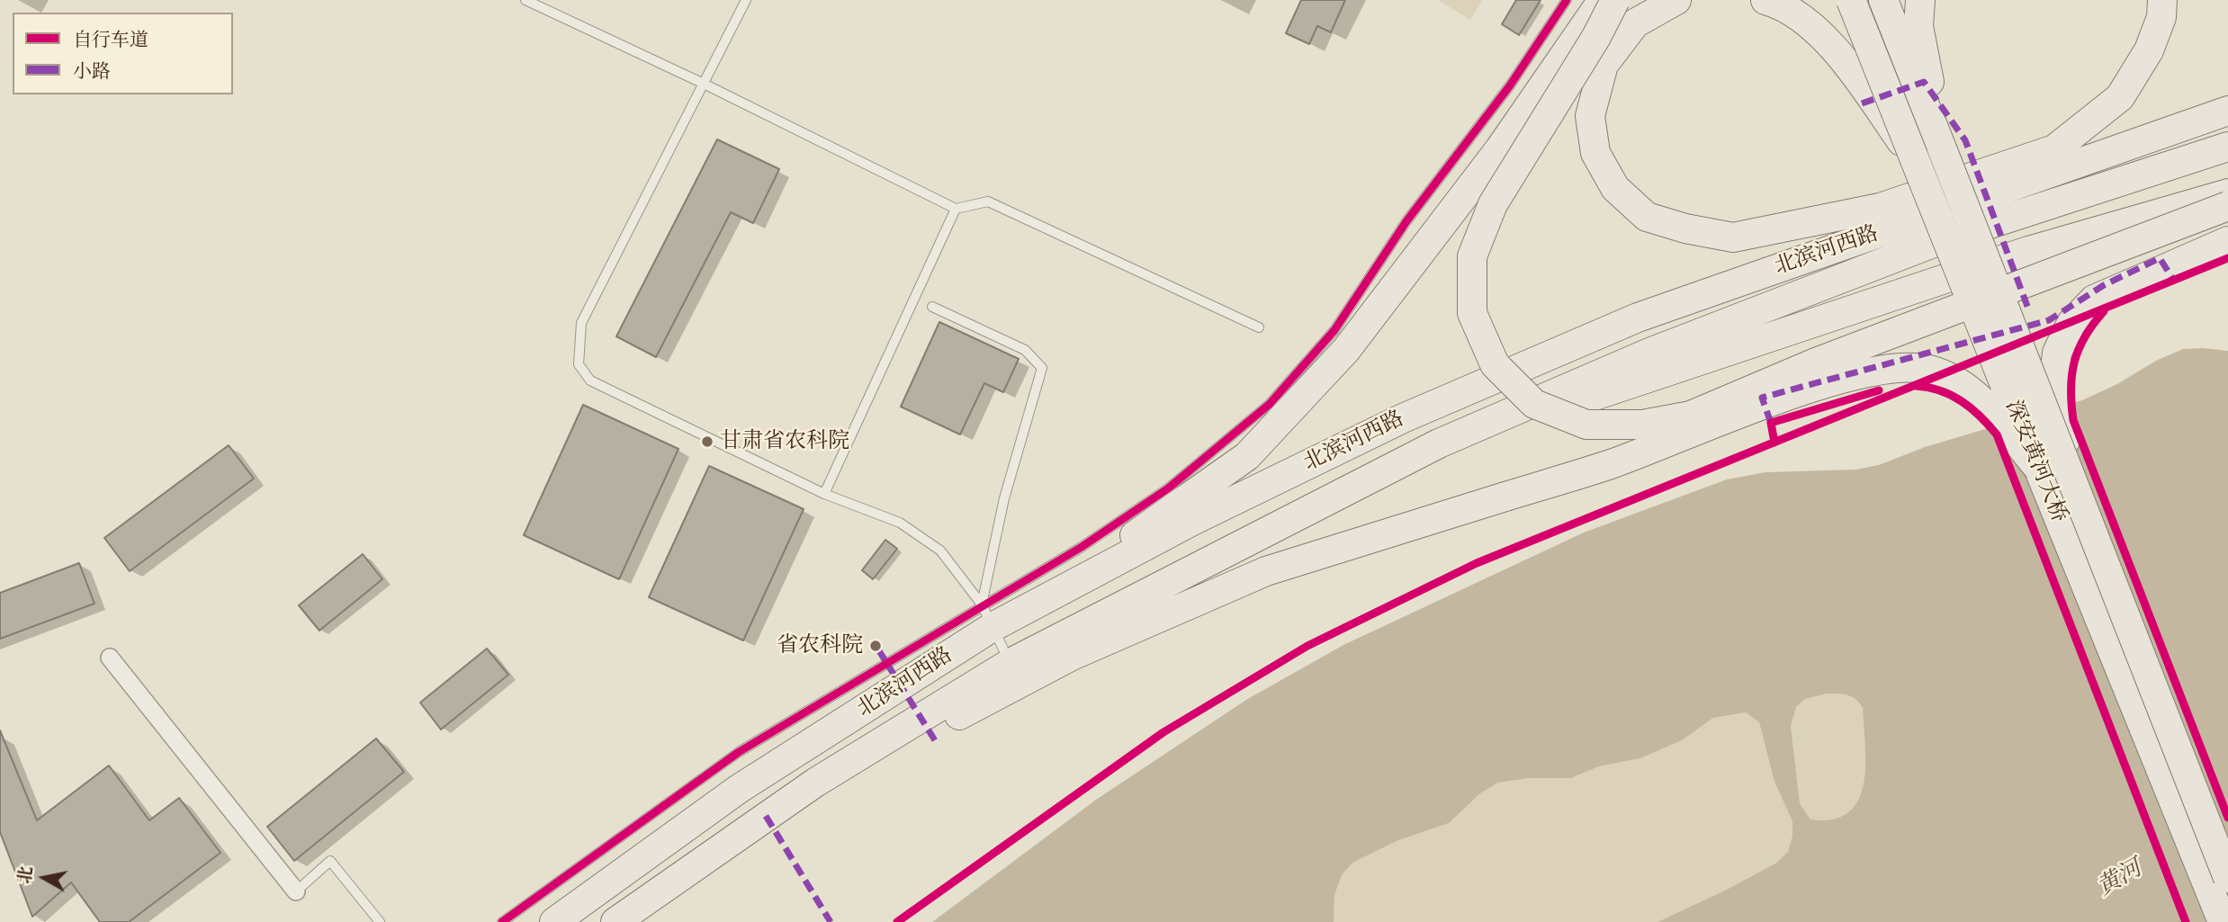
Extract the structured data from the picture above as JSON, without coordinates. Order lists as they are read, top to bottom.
{
  "streets": {
    "main road": ["北滨河西路", "深安黄河大桥"]
  },
  "water": ["黄河"],
  "places": ["甘肃省农科院", "省农科院"],
  "legend": ["自行车道", "小路"],
  "north": "left"
}
